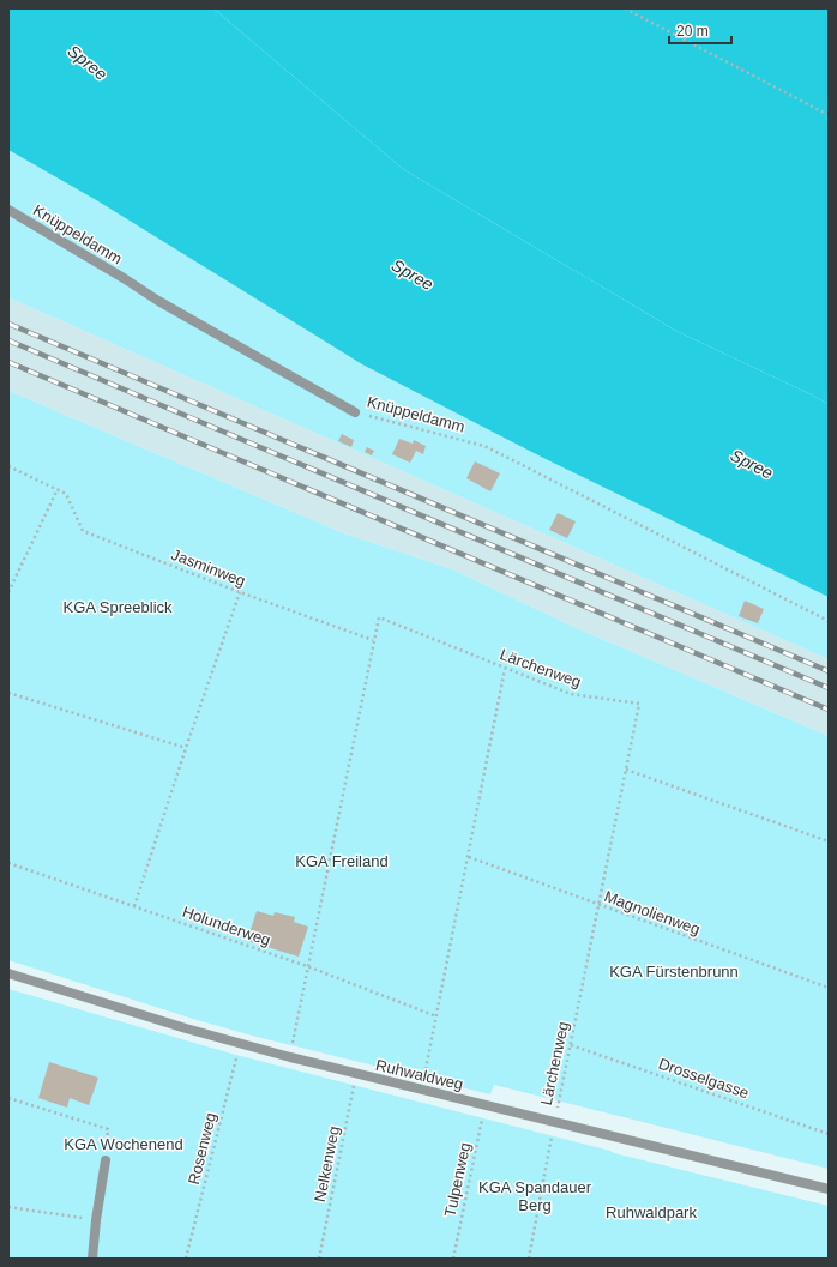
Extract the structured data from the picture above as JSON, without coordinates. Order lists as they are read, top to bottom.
{
  "streets": {
    "street": ["Knüppeldamm", "Ruhwaldweg"],
    "path": [
      "Jasminweg",
      "Lärchenweg",
      "Magnolienweg",
      "Holunderweg",
      "Drosselgasse",
      "Rosenweg",
      "Nelkenweg",
      "Tulpenweg"
    ]
  },
  "crossings": [
    ["Jasminweg", "Lärchenweg"],
    ["Lärchenweg", "Magnolienweg"],
    ["Lärchenweg", "Holunderweg"],
    ["Lärchenweg", "Ruhwaldweg"],
    ["Lärchenweg", "Drosselgasse"],
    ["Ruhwaldweg", "Rosenweg"],
    ["Ruhwaldweg", "Nelkenweg"],
    ["Ruhwaldweg", "Tulpenweg"]
  ],
  "water": ["Spree"],
  "parks": [
    "KGA Spreeblick",
    "KGA Freiland",
    "KGA Fürstenbrunn",
    "KGA Wochenend",
    "KGA Spandauer Berg",
    "Ruhwaldpark"
  ],
  "scale_bar": "20 m"
}
